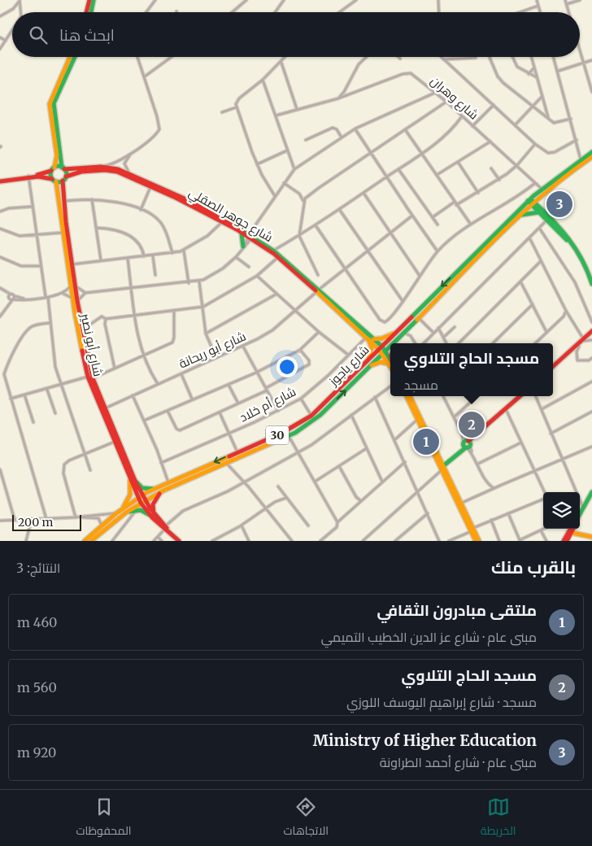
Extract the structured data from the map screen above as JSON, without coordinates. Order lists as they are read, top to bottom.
{
  "streets": {
    "main road": [
      "شارع جوهر الصقلي",
      "شارع أبو نصير",
      "شارع ياجوز",
      "30"
    ],
    "street": ["شارع وهران", "شارع أبو ريحانة", "شارع أم خلاد"]
  },
  "crossings": [
    ["شارع وهران", "شارع ياجوز"],
    ["شارع جوهر الصقلي", "شارع أبو نصير"],
    ["شارع جوهر الصقلي", "شارع أبو ريحانة"],
    ["شارع جوهر الصقلي", "شارع ياجوز"],
    ["شارع جوهر الصقلي", "شارع أم خلاد"],
    ["شارع أبو نصير", "شارع أبو ريحانة"],
    ["شارع أبو نصير", "شارع ياجوز"]
  ],
  "scale_bar": "200 m",
  "page": {
    "search": "ابحث هنا",
    "pins": ["3", "2", "1"],
    "popup": ["مسجد الحاج التلاوي", "مسجد"],
    "scale": "200 m",
    "heading": ["بالقرب منك", "النتائج: 3"],
    "list": [
      {
        "mark": "1",
        "name": "ملتقى مبادرون الثقافي",
        "note": "مبنى عام · شارع عز الدين الخطيب التميمي",
        "value": "460 m"
      },
      {
        "mark": "2",
        "name": "مسجد الحاج التلاوي",
        "note": "مسجد · شارع إبراهيم اليوسف اللوزي",
        "value": "560 m"
      },
      {
        "mark": "3",
        "name": "Ministry of Higher Education",
        "note": "مبنى عام · شارع أحمد الطراونة",
        "value": "920 m"
      }
    ],
    "nav": ["الخريطة", "الاتجاهات", "المحفوظات"]
  }
}
